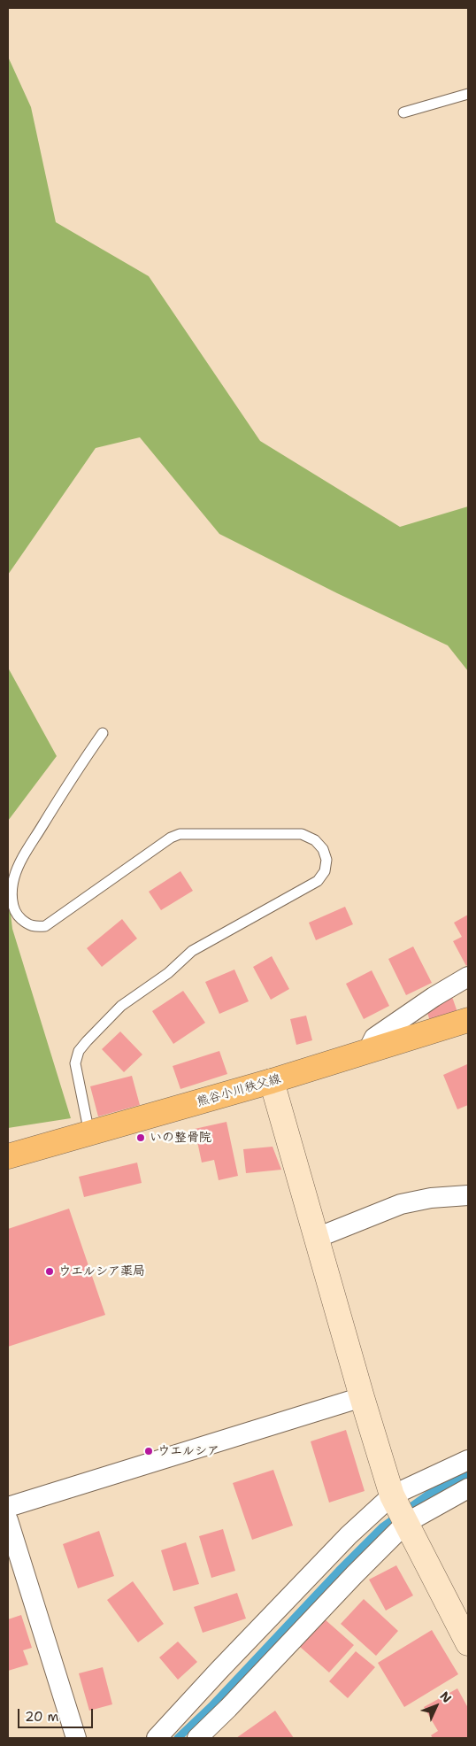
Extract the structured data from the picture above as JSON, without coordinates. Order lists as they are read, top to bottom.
{
  "streets": {
    "main road": ["熊谷小川秩父線"]
  },
  "places": ["いの整骨院", "ウエルシア薬局", "ウエルシア"],
  "scale_bar": "20 m",
  "north": "top right"
}
